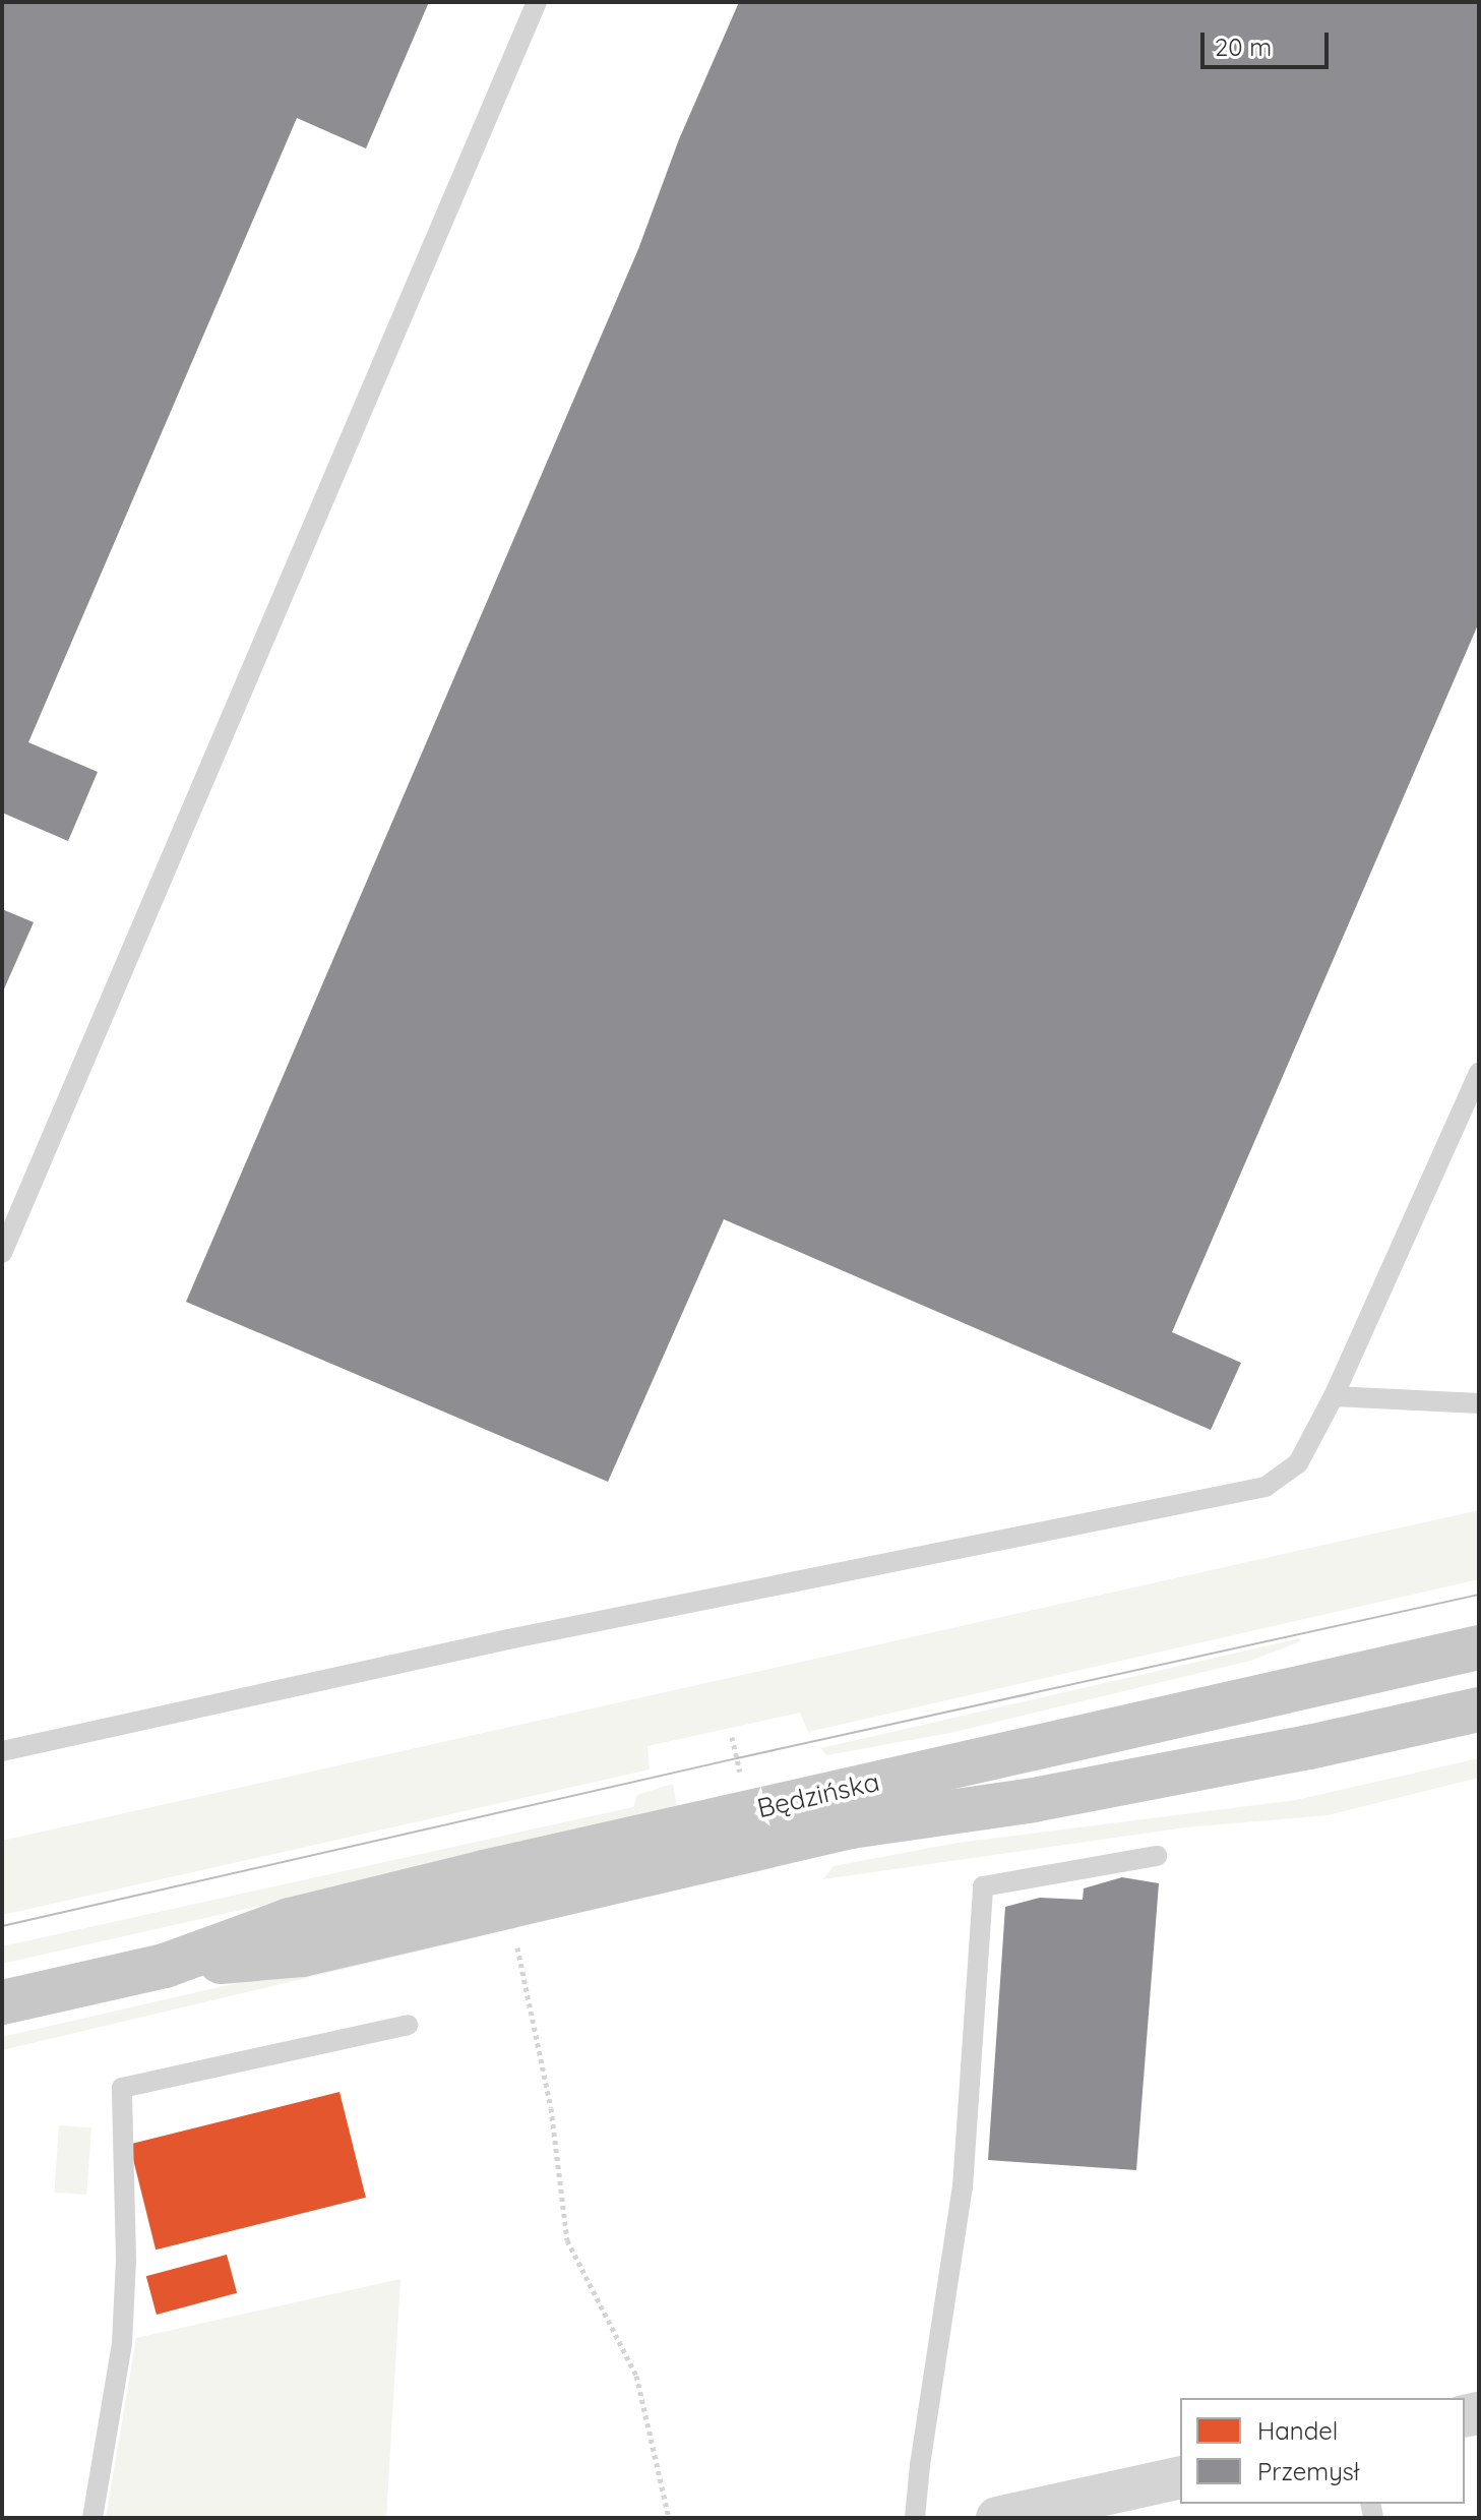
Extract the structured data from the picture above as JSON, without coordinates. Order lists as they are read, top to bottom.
{
  "streets": {
    "main road": ["Będzińska"]
  },
  "legend": ["Handel", "Przemysł"],
  "scale_bar": "20 m"
}
